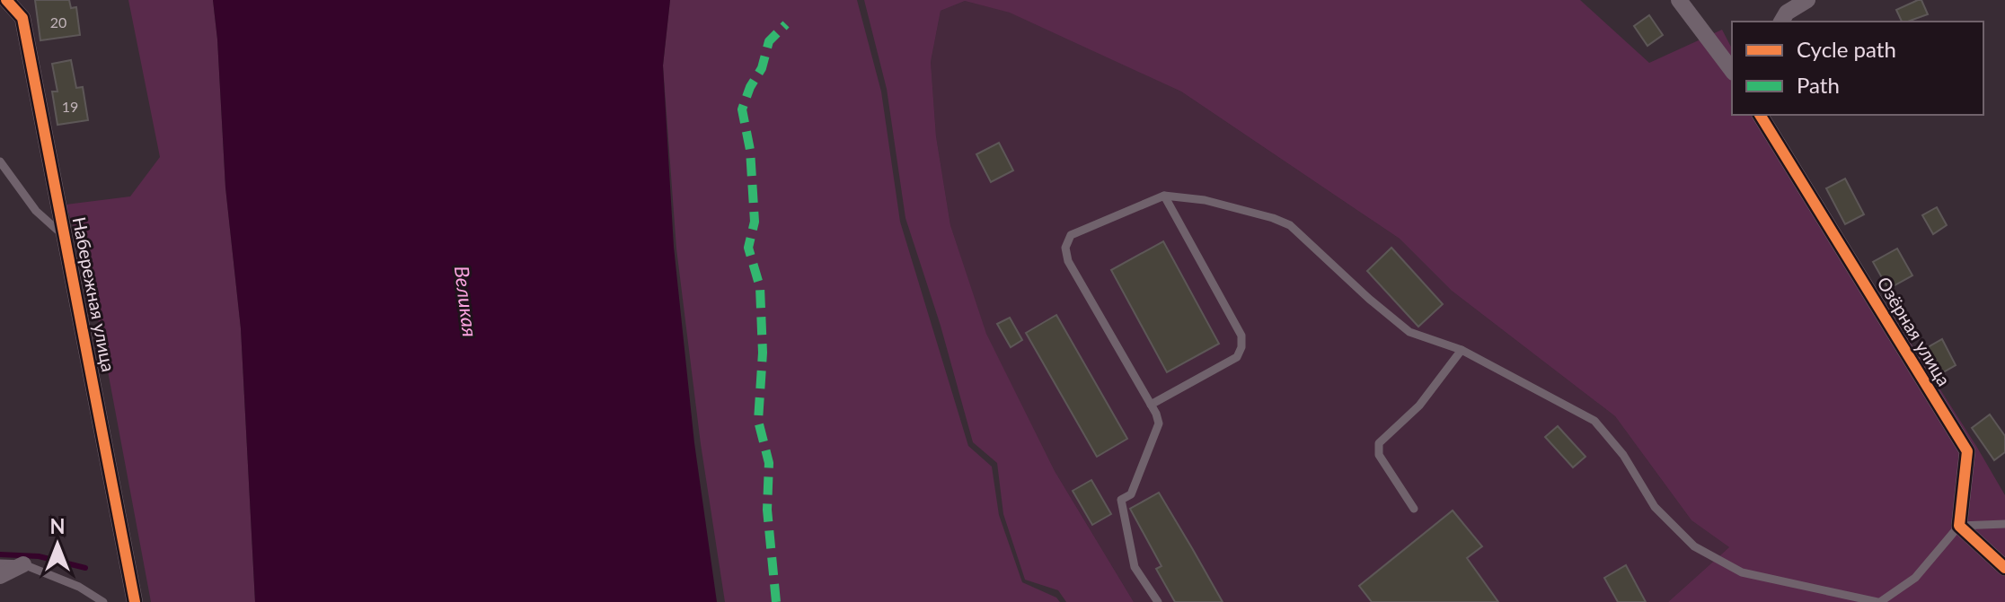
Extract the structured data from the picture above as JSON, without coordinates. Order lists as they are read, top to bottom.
{
  "streets": {
    "street": ["Набережная улица", "Озёрная улица"]
  },
  "water": ["Великая"],
  "house_numbers": ["20", "19"],
  "legend": ["Cycle path", "Path"],
  "north": "top"
}
